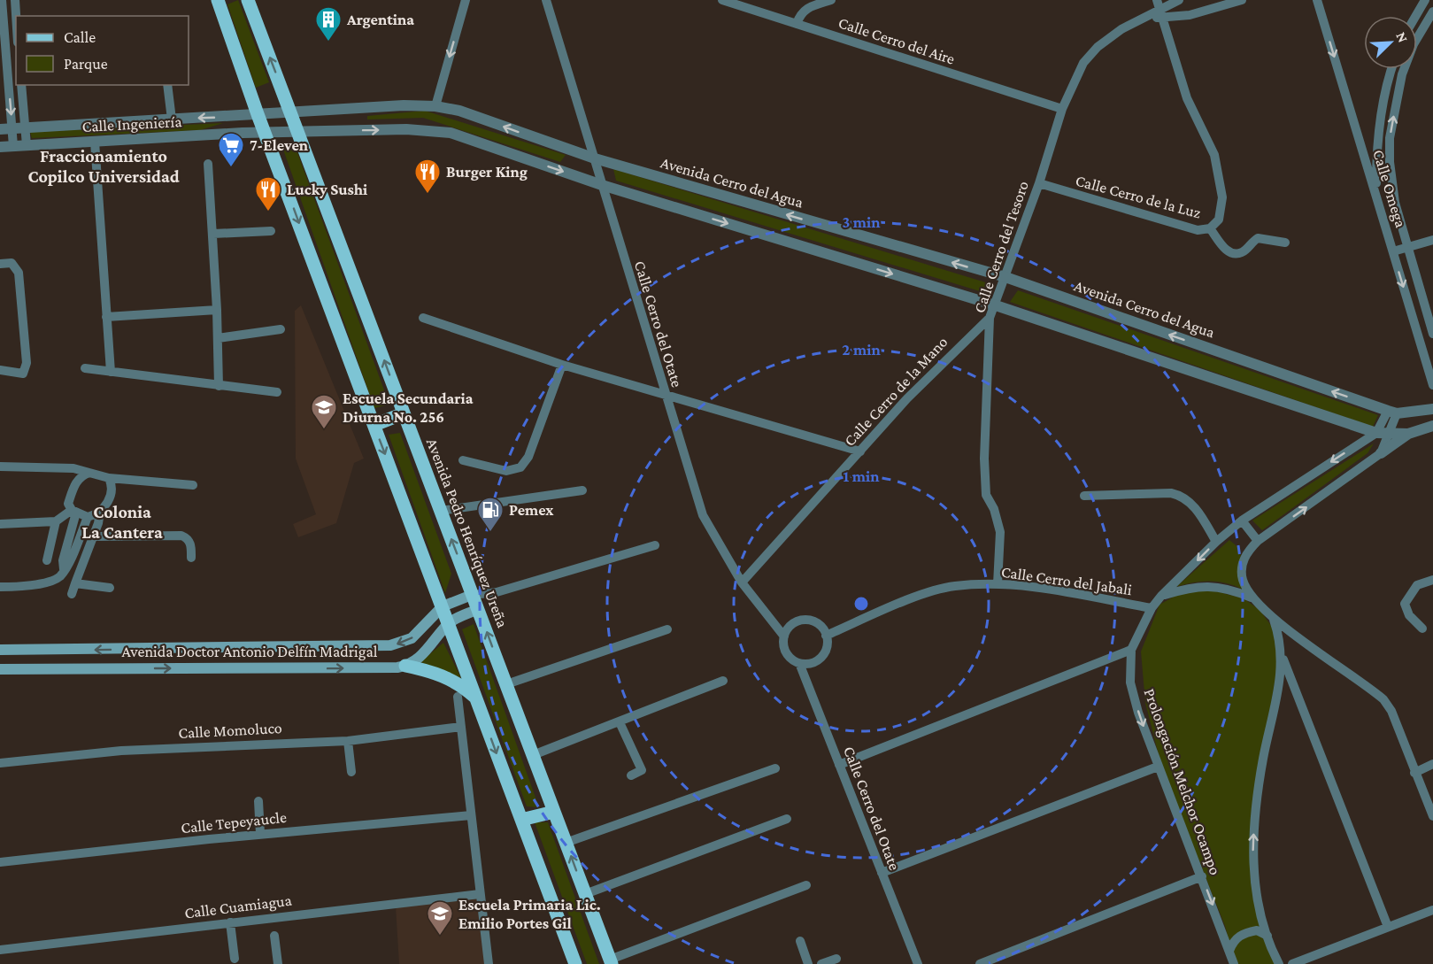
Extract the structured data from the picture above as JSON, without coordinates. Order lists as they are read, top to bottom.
{
  "streets": {
    "main road": ["Avenida Pedro Henríquez Ureña", "Avenida Doctor Antonio Delfín Madrigal"],
    "street": [
      "Calle Cerro del Aire",
      "Calle Ingeniería",
      "Avenida Cerro del Agua",
      "Calle Omega",
      "Calle Cerro de la Luz",
      "Calle Cerro del Tesoro",
      "Calle Cerro del Otate",
      "Calle Cerro de la Mano",
      "Calle Cerro del Jabali",
      "Calle Momoluco",
      "Prolongación Melchor Ocampo",
      "Calle Tepeyaucle",
      "Calle Cuamiagua"
    ]
  },
  "crossings": [
    ["Calle Cerro del Aire", "Calle Cerro del Tesoro"],
    ["Calle Ingeniería", "Avenida Cerro del Agua"],
    ["Avenida Cerro del Agua", "Calle Cerro del Tesoro"],
    ["Avenida Cerro del Agua", "Calle Cerro del Otate"],
    ["Avenida Cerro del Agua", "Avenida Pedro Henríquez Ureña"],
    ["Calle Cerro de la Luz", "Calle Cerro del Tesoro"],
    ["Calle Cerro del Tesoro", "Calle Cerro de la Mano"],
    ["Calle Cerro del Tesoro", "Calle Cerro del Jabali"],
    ["Calle Cerro del Otate", "Calle Cerro de la Mano"],
    ["Calle Cerro del Otate", "Calle Cerro del Jabali"],
    ["Avenida Pedro Henríquez Ureña", "Avenida Doctor Antonio Delfín Madrigal"],
    ["Calle Cerro del Jabali", "Prolongación Melchor Ocampo"]
  ],
  "one_way": ["Prolongación Melchor Ocampo"],
  "districts": ["Fraccionamiento Copilco Universidad", "Colonia La Cantera"],
  "places": {
    "building": ["Argentina"],
    "supermarket": ["7-Eleven"],
    "restaurant": ["Burger King", "Lucky Sushi"],
    "school or university": ["Escuela Secundaria Diurna No. 256", "Escuela Primaria Lic. Emilio Portes Gil"],
    "fuel station": ["Pemex"]
  },
  "legend": ["Calle", "Parque"],
  "north": "top right",
  "rings": ["3 min", "2 min", "1 min"]
}
